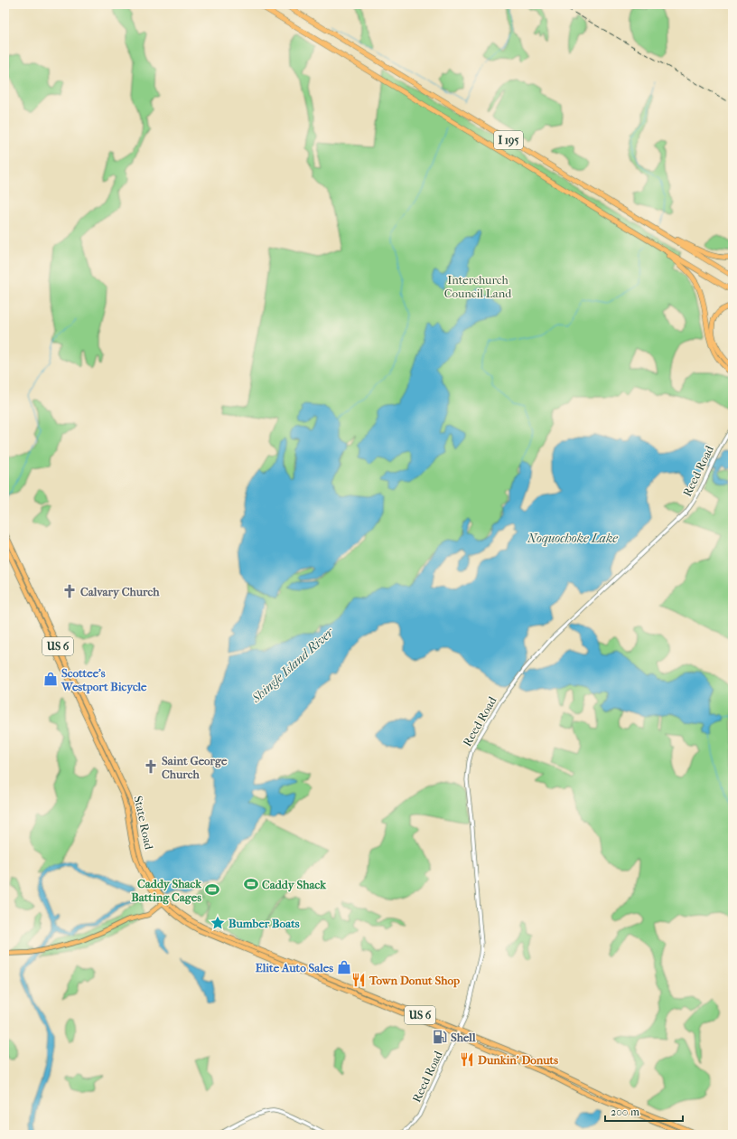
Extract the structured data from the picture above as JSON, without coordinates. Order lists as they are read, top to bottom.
{
  "streets": {
    "highway": ["I 195"],
    "main road": ["US 6", "State Road"],
    "street": ["Reed Road"]
  },
  "crossings": [
    ["Reed Road", "State Road"]
  ],
  "water": ["Noquochoke Lake", "Shingle Island River"],
  "parks": ["Interchurch Council Land"],
  "places": {
    "church": ["Calvary Church", "Saint George Church"],
    "shop": ["Scottee's Westport Bicycle", "Elite Auto Sales"],
    "sports": ["Caddy Shack", "Caddy Shack Batting Cages"],
    "place": ["Bumber Boats"],
    "restaurant": ["Town Donut Shop", "Dunkin' Donuts"],
    "fuel station": ["Shell"]
  },
  "scale_bar": "200 m"
}
